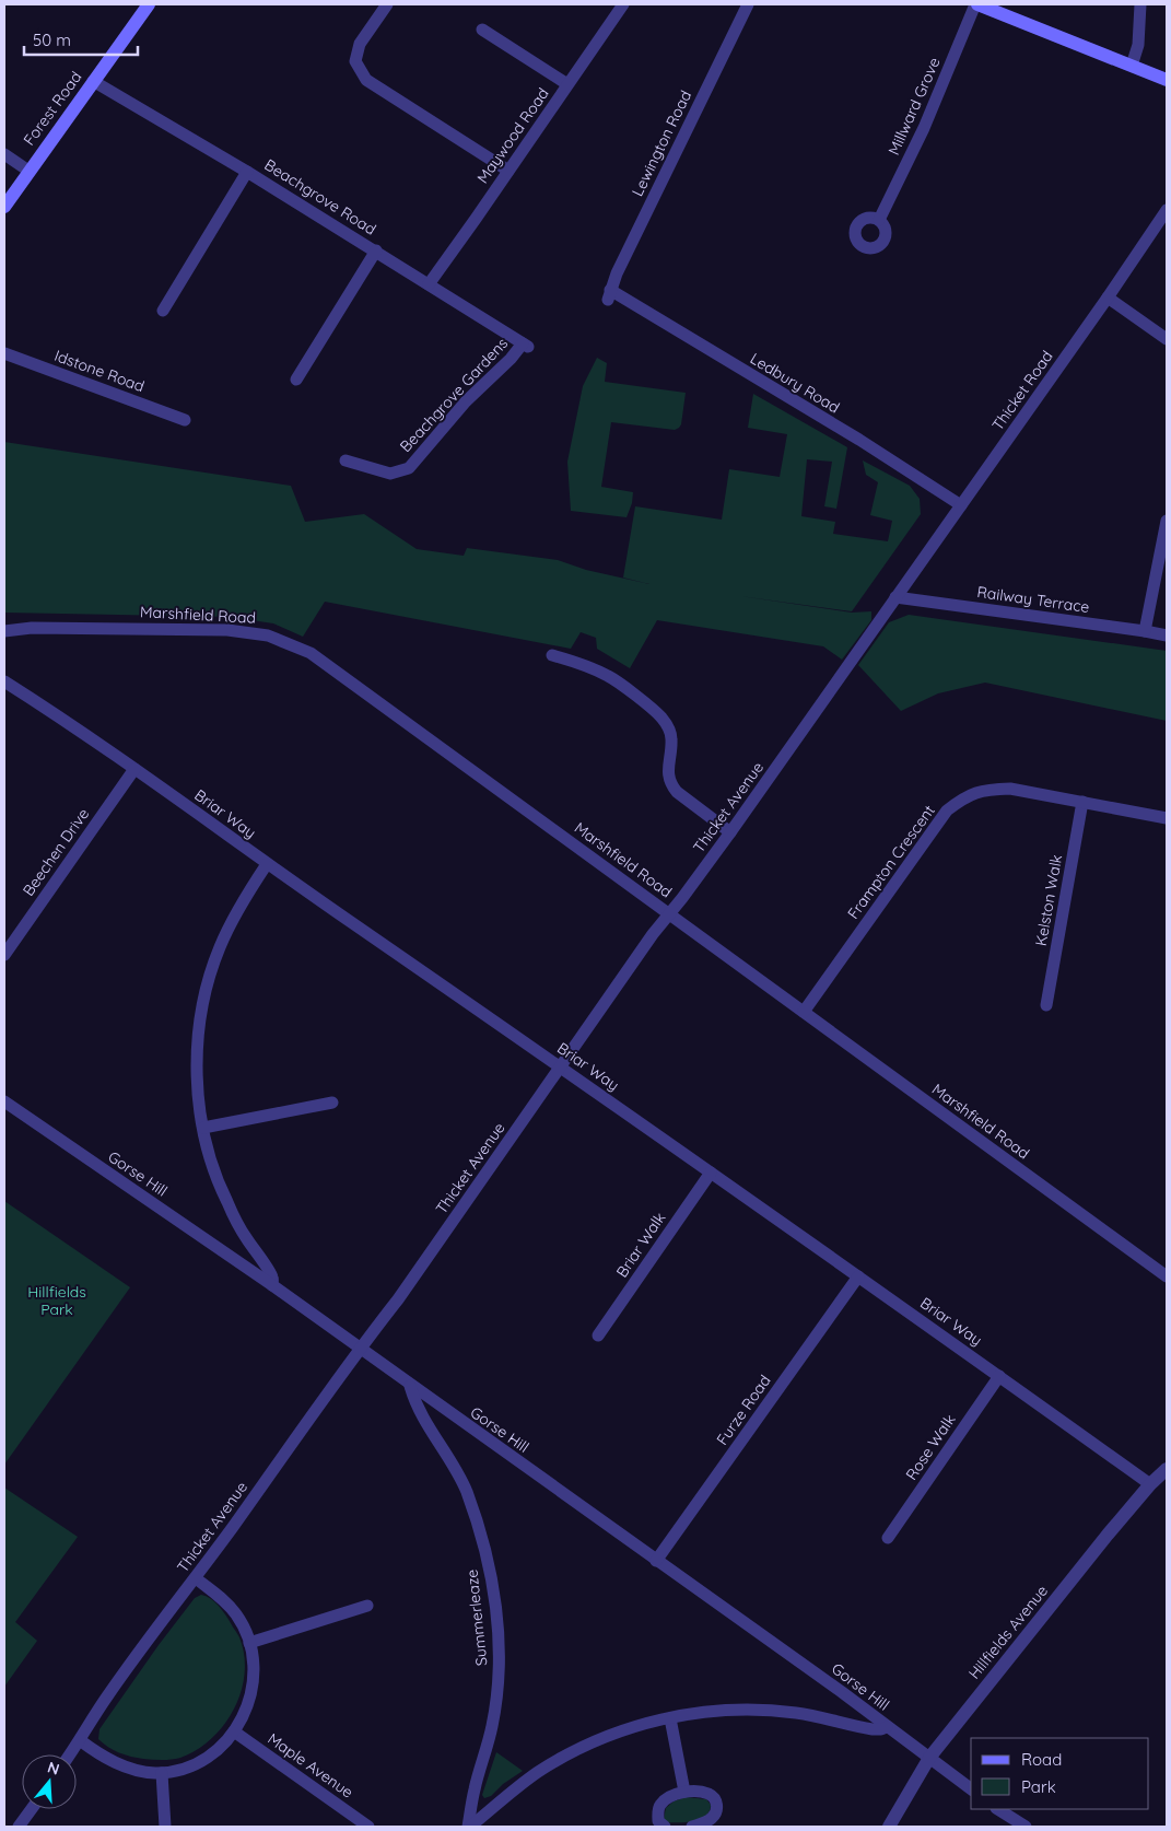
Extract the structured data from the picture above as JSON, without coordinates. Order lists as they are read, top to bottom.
{
  "streets": {
    "main road": ["Forest Road"],
    "street": [
      "Millward Grove",
      "Maywood Road",
      "Lewington Road",
      "Beachgrove Road",
      "Idstone Road",
      "Ledbury Road",
      "Thicket Road",
      "Beachgrove Gardens",
      "Railway Terrace",
      "Marshfield Road",
      "Thicket Avenue",
      "Briar Way",
      "Beechen Drive",
      "Frampton Crescent",
      "Kelston Walk",
      "Gorse Hill",
      "Briar Walk",
      "Furze Road",
      "Rose Walk",
      "Summerleaze",
      "Hillfields Avenue",
      "Maple Avenue"
    ]
  },
  "crossings": [
    ["Forest Road", "Beachgrove Road"],
    ["Maywood Road", "Beachgrove Road"],
    ["Lewington Road", "Ledbury Road"],
    ["Beachgrove Road", "Beachgrove Gardens"],
    ["Ledbury Road", "Thicket Road"],
    ["Thicket Road", "Railway Terrace"],
    ["Thicket Road", "Thicket Avenue"],
    ["Railway Terrace", "Thicket Avenue"],
    ["Marshfield Road", "Thicket Avenue"],
    ["Marshfield Road", "Frampton Crescent"],
    ["Thicket Avenue", "Briar Way"],
    ["Thicket Avenue", "Gorse Hill"],
    ["Briar Way", "Beechen Drive"],
    ["Briar Way", "Briar Walk"],
    ["Briar Way", "Furze Road"],
    ["Briar Way", "Rose Walk"],
    ["Briar Way", "Hillfields Avenue"],
    ["Frampton Crescent", "Kelston Walk"],
    ["Gorse Hill", "Furze Road"],
    ["Gorse Hill", "Summerleaze"],
    ["Gorse Hill", "Hillfields Avenue"]
  ],
  "parks": ["Hillfields Park"],
  "legend": ["Road", "Park"],
  "scale_bar": "50 m",
  "north": "top"
}
